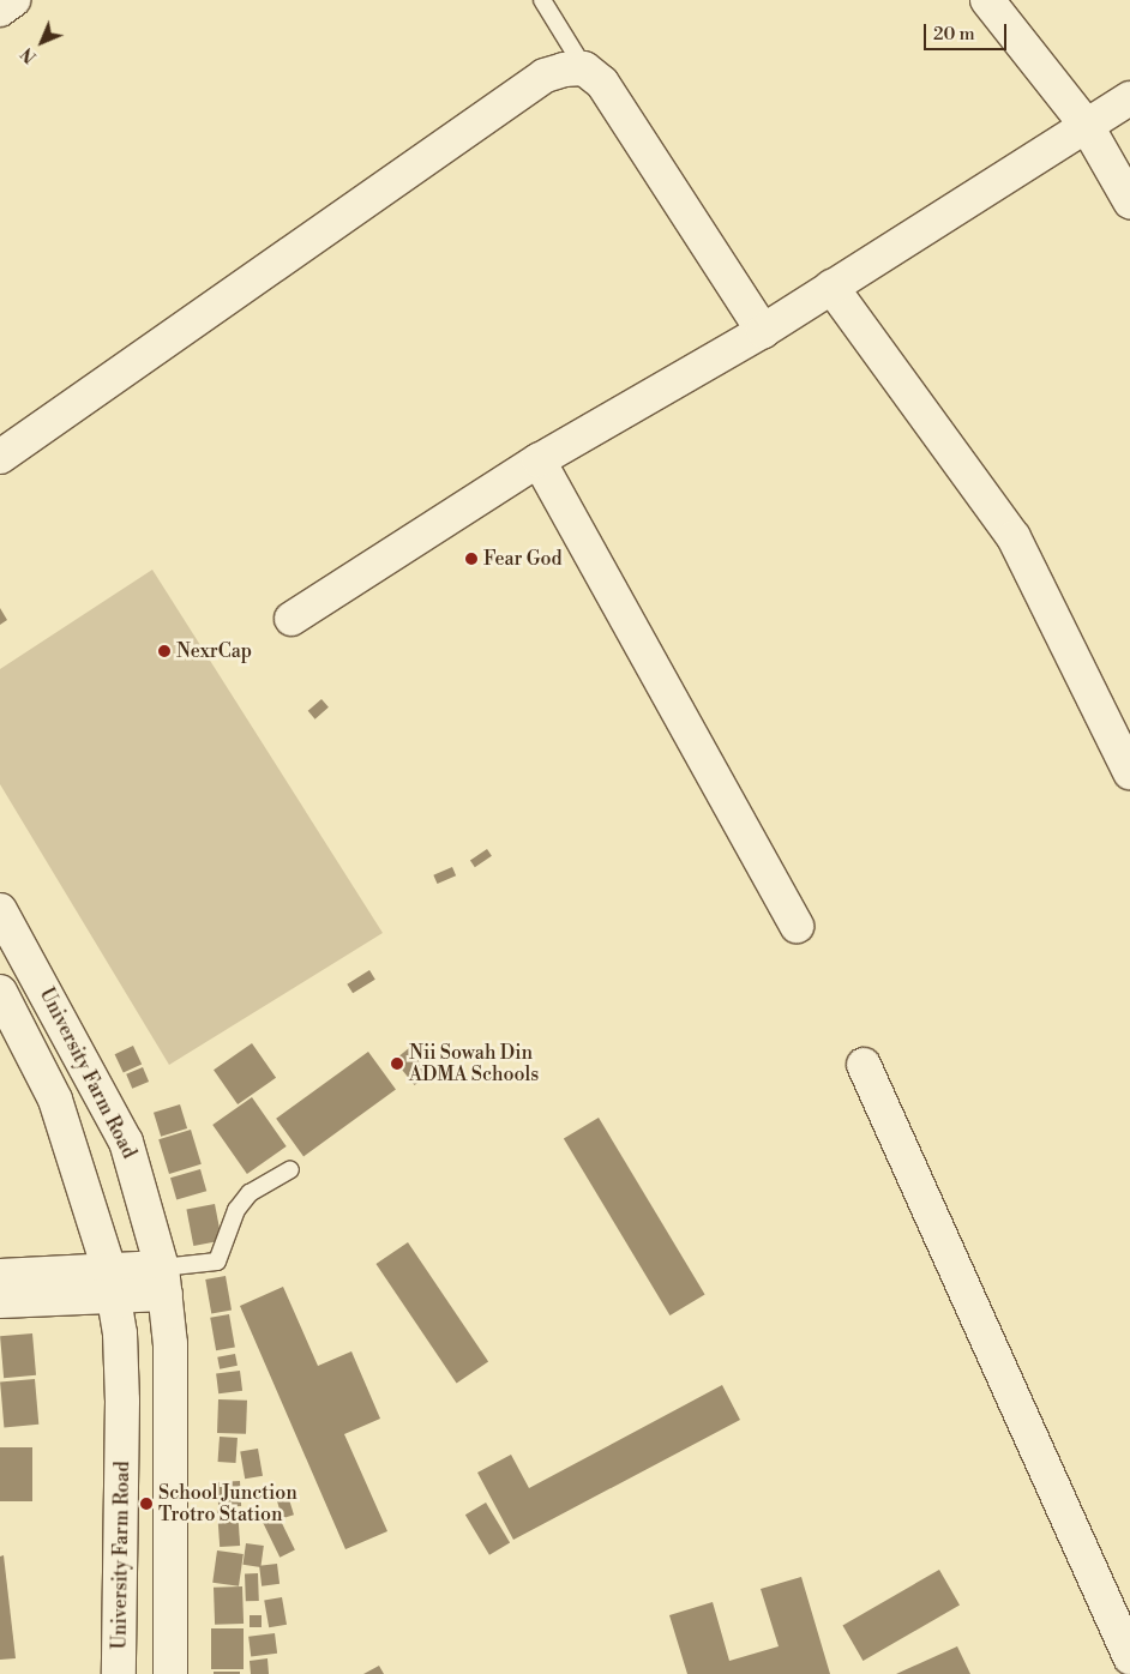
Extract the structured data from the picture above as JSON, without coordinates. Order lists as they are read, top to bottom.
{
  "streets": {
    "street": ["University Farm Road"]
  },
  "places": [
    "Fear God",
    "NexrCap",
    "Nii Sowah Din ADMA Schools",
    "School Junction Trotro Station"
  ],
  "scale_bar": "20 m",
  "north": "bottom left"
}
